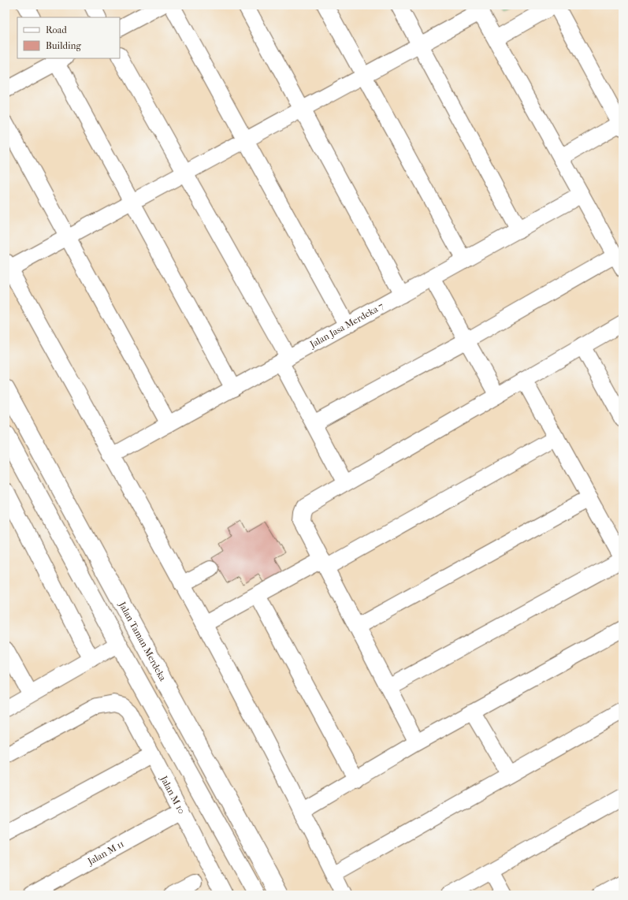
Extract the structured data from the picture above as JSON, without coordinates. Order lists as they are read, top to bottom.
{
  "streets": {
    "main road": ["Jalan Taman Merdeka"],
    "street": ["Jalan Jasa Merdeka 7", "Jalan M 10", "Jalan M 11"]
  },
  "crossings": [
    ["Jalan M 10", "Jalan M 11"]
  ],
  "legend": ["Road", "Building"]
}
